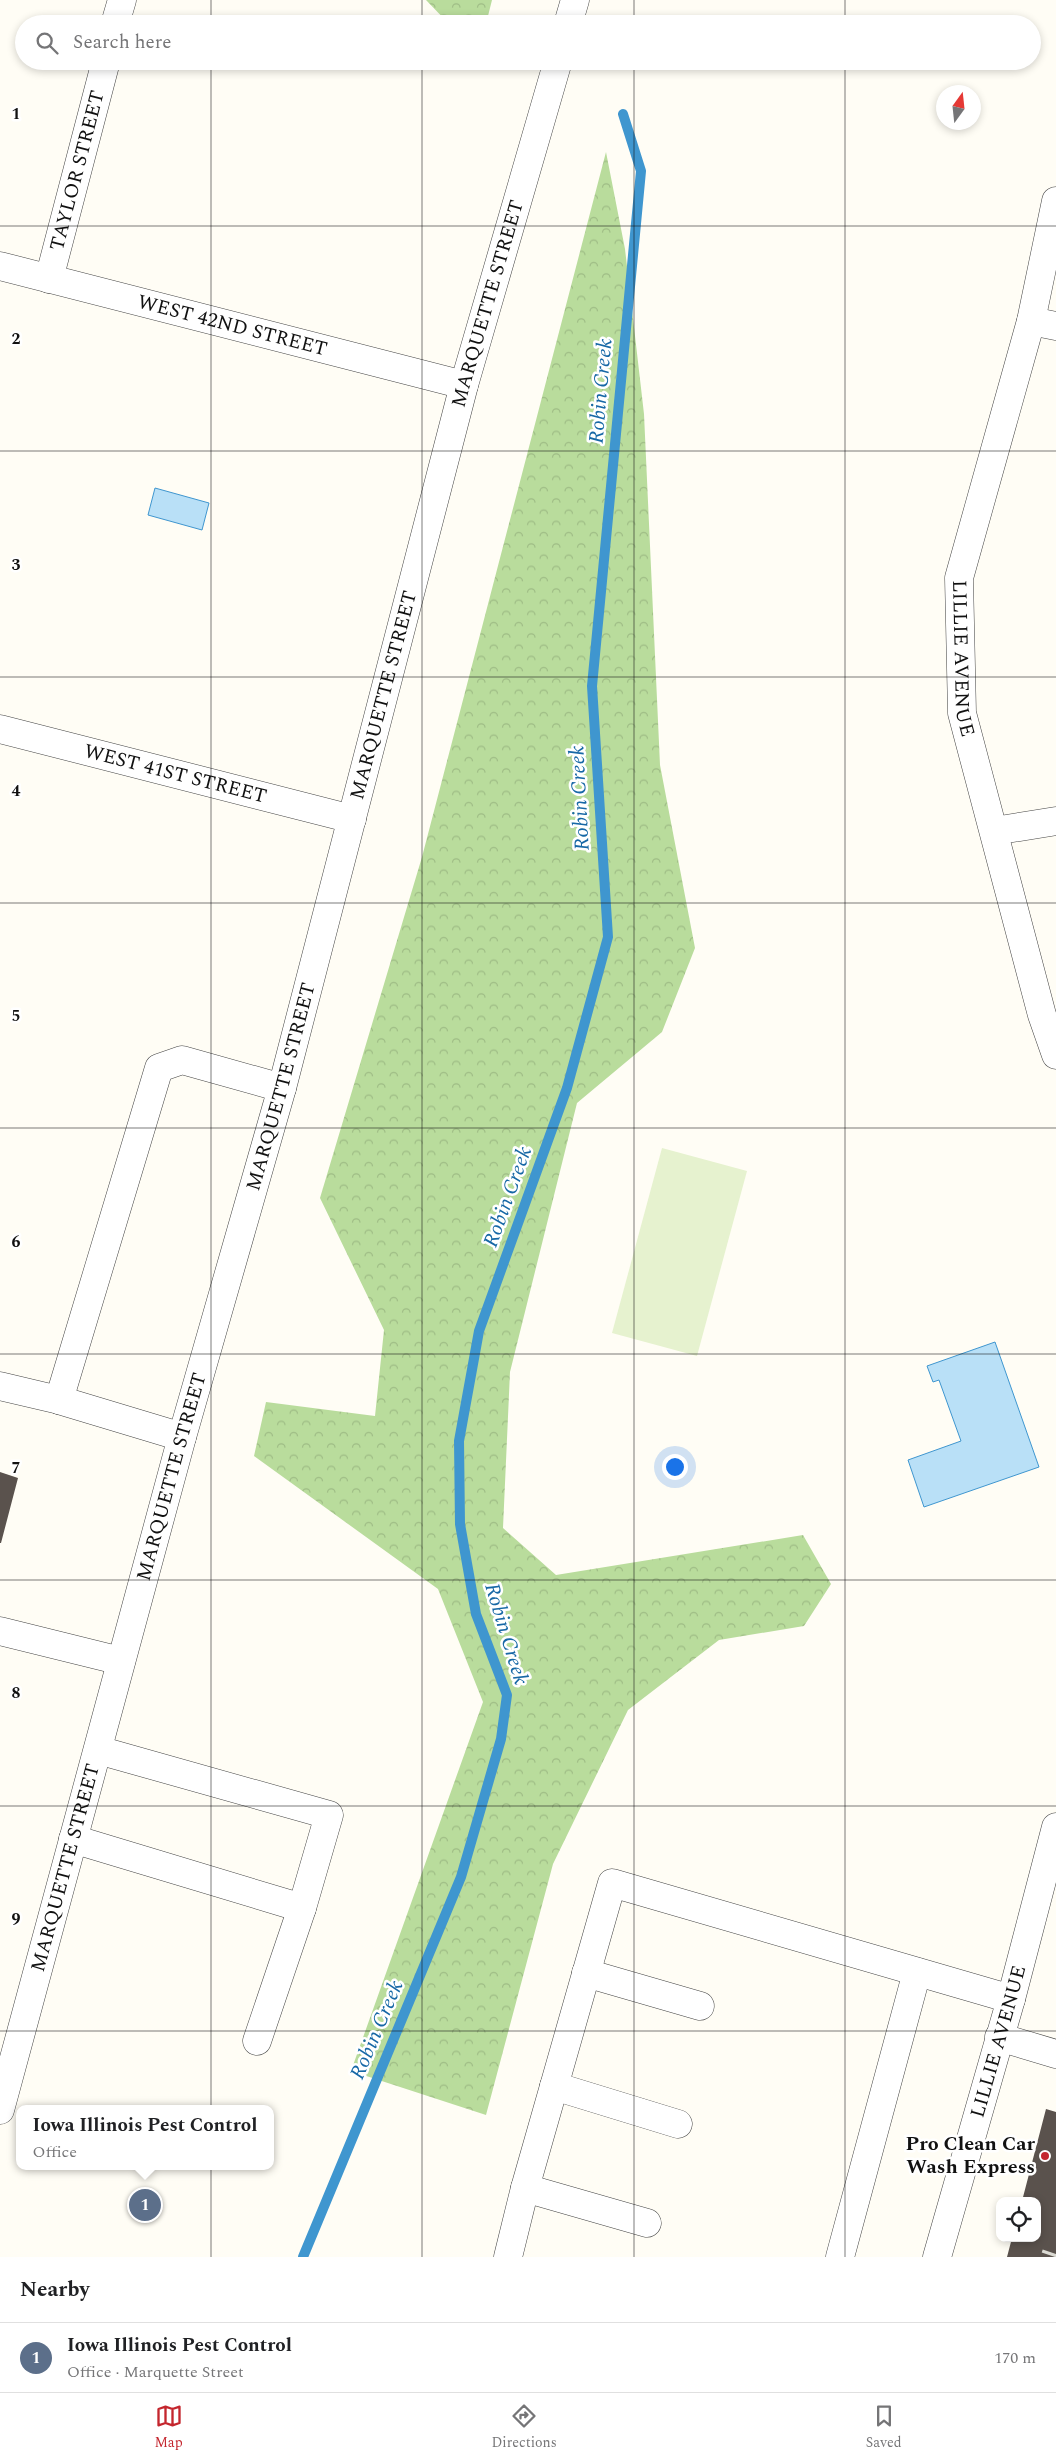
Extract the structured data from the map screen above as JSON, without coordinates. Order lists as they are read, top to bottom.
{
  "streets": {
    "street": [
      "TAYLOR STREET",
      "MARQUETTE STREET",
      "WEST 42ND STREET",
      "LILLIE AVENUE",
      "WEST 41ST STREET"
    ]
  },
  "crossings": [
    ["TAYLOR STREET", "WEST 42ND STREET"],
    ["MARQUETTE STREET", "WEST 42ND STREET"],
    ["MARQUETTE STREET", "WEST 41ST STREET"]
  ],
  "water": ["Robin Creek"],
  "places": ["Pro Clean Car Wash Express"],
  "north": "top",
  "page": {
    "search": "Search here",
    "popup": ["Iowa Illinois Pest Control", "Office"],
    "pins": "1",
    "heading": "Nearby",
    "list": [
      {
        "mark": "1",
        "name": "Iowa Illinois Pest Control",
        "note": "Office · Marquette Street",
        "value": "170 m"
      }
    ],
    "nav": ["Map", "Directions", "Saved"]
  },
  "grid": {
    "rows": [
      "1",
      "2",
      "3",
      "4",
      "5",
      "6",
      "7",
      "8",
      "9"
    ]
  }
}
